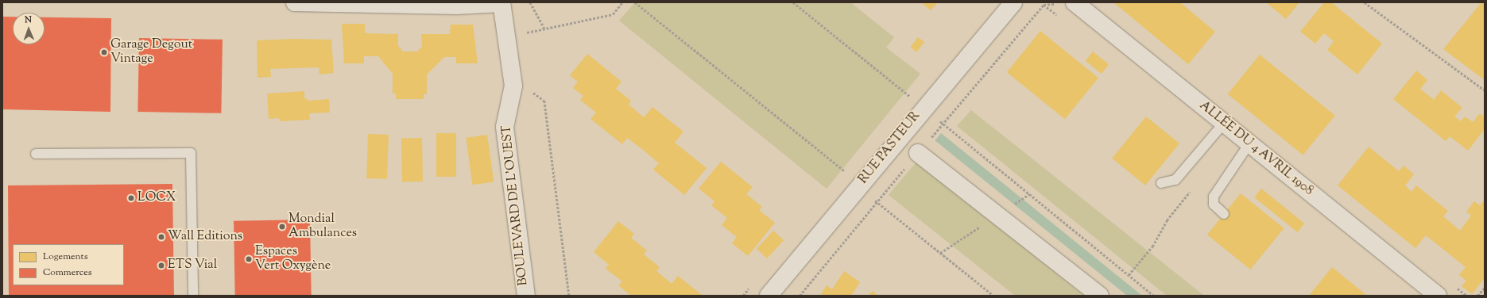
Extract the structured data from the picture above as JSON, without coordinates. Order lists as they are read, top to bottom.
{
  "streets": {
    "street": ["RUE PASTEUR", "ALLÉE DU 4 AVRIL 1908", "BOULEVARD DE L'OUEST"]
  },
  "places": [
    "Garage Degout Vintage",
    "LOCX",
    "Mondial Ambulances",
    "Wall Editions",
    "Espaces Vert Oxygène",
    "ETS Vial"
  ],
  "legend": ["Logements", "Commerces"],
  "north": "top"
}
